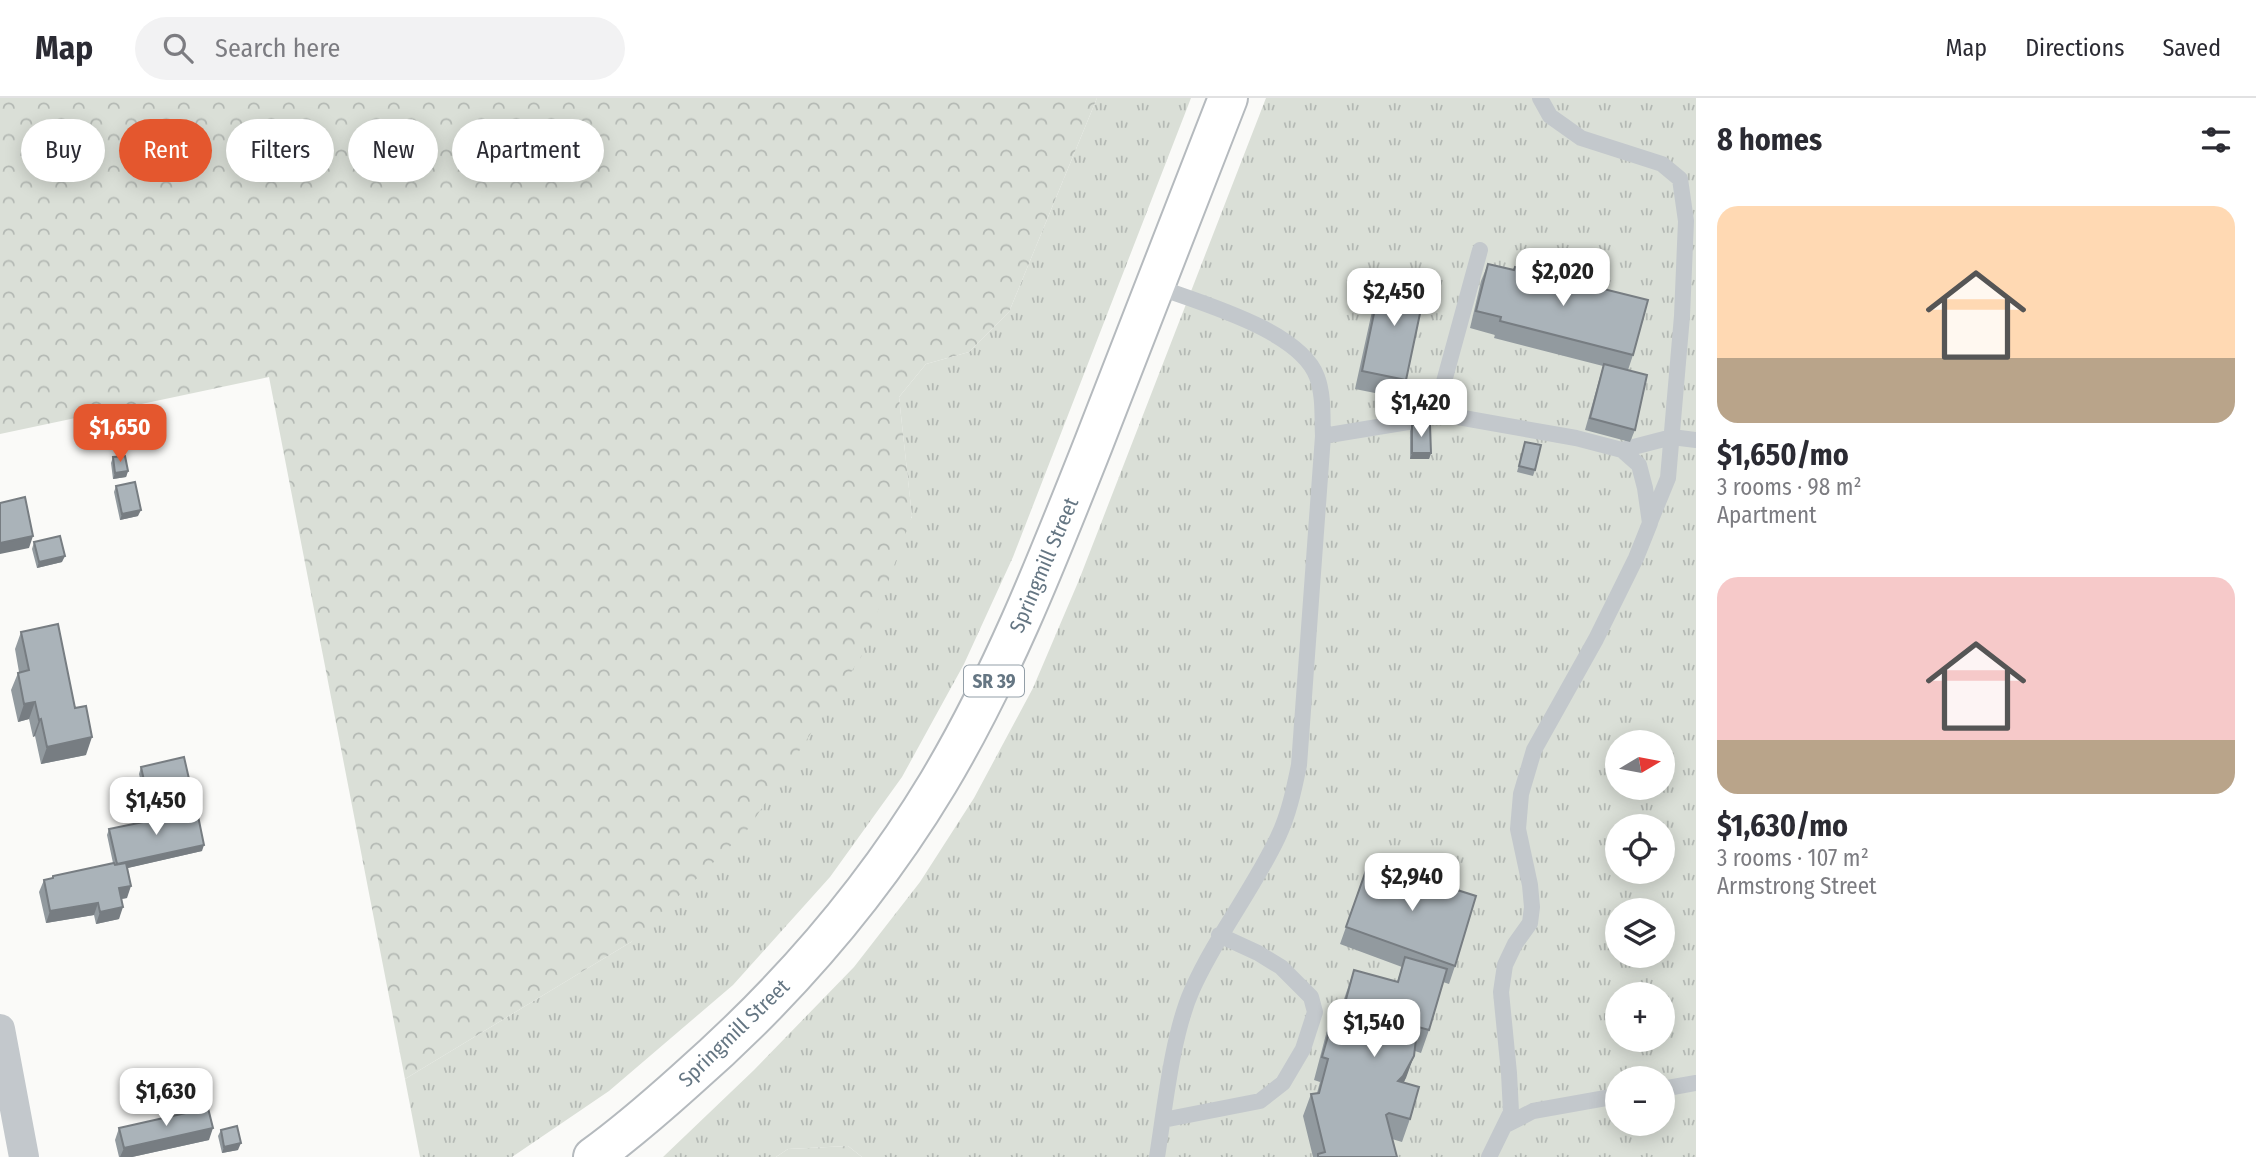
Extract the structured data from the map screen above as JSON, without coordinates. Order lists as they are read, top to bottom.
{
  "streets": {
    "main road": ["Springmill Street", "SR 39"]
  },
  "north": "right",
  "page": {
    "header": "Map",
    "search": "Search here",
    "nav": ["Map", "Directions", "Saved"],
    "heading": "8 homes",
    "chip": [
      "Buy",
      "Rent",
      "Filters",
      "New",
      "Apartment"
    ],
    "list": [
      {
        "name": "$1,650/mo",
        "note": "3 rooms · 98 m² · Apartment"
      },
      {
        "name": "$1,630/mo",
        "note": "3 rooms · 107 m² · Armstrong Street"
      }
    ],
    "price": [
      "$2,020",
      "$2,450",
      "$1,420",
      "$1,650",
      "$1,450",
      "$2,940",
      "$1,540",
      "$1,630"
    ],
    "map_buttons": ["+", "−"]
  }
}
